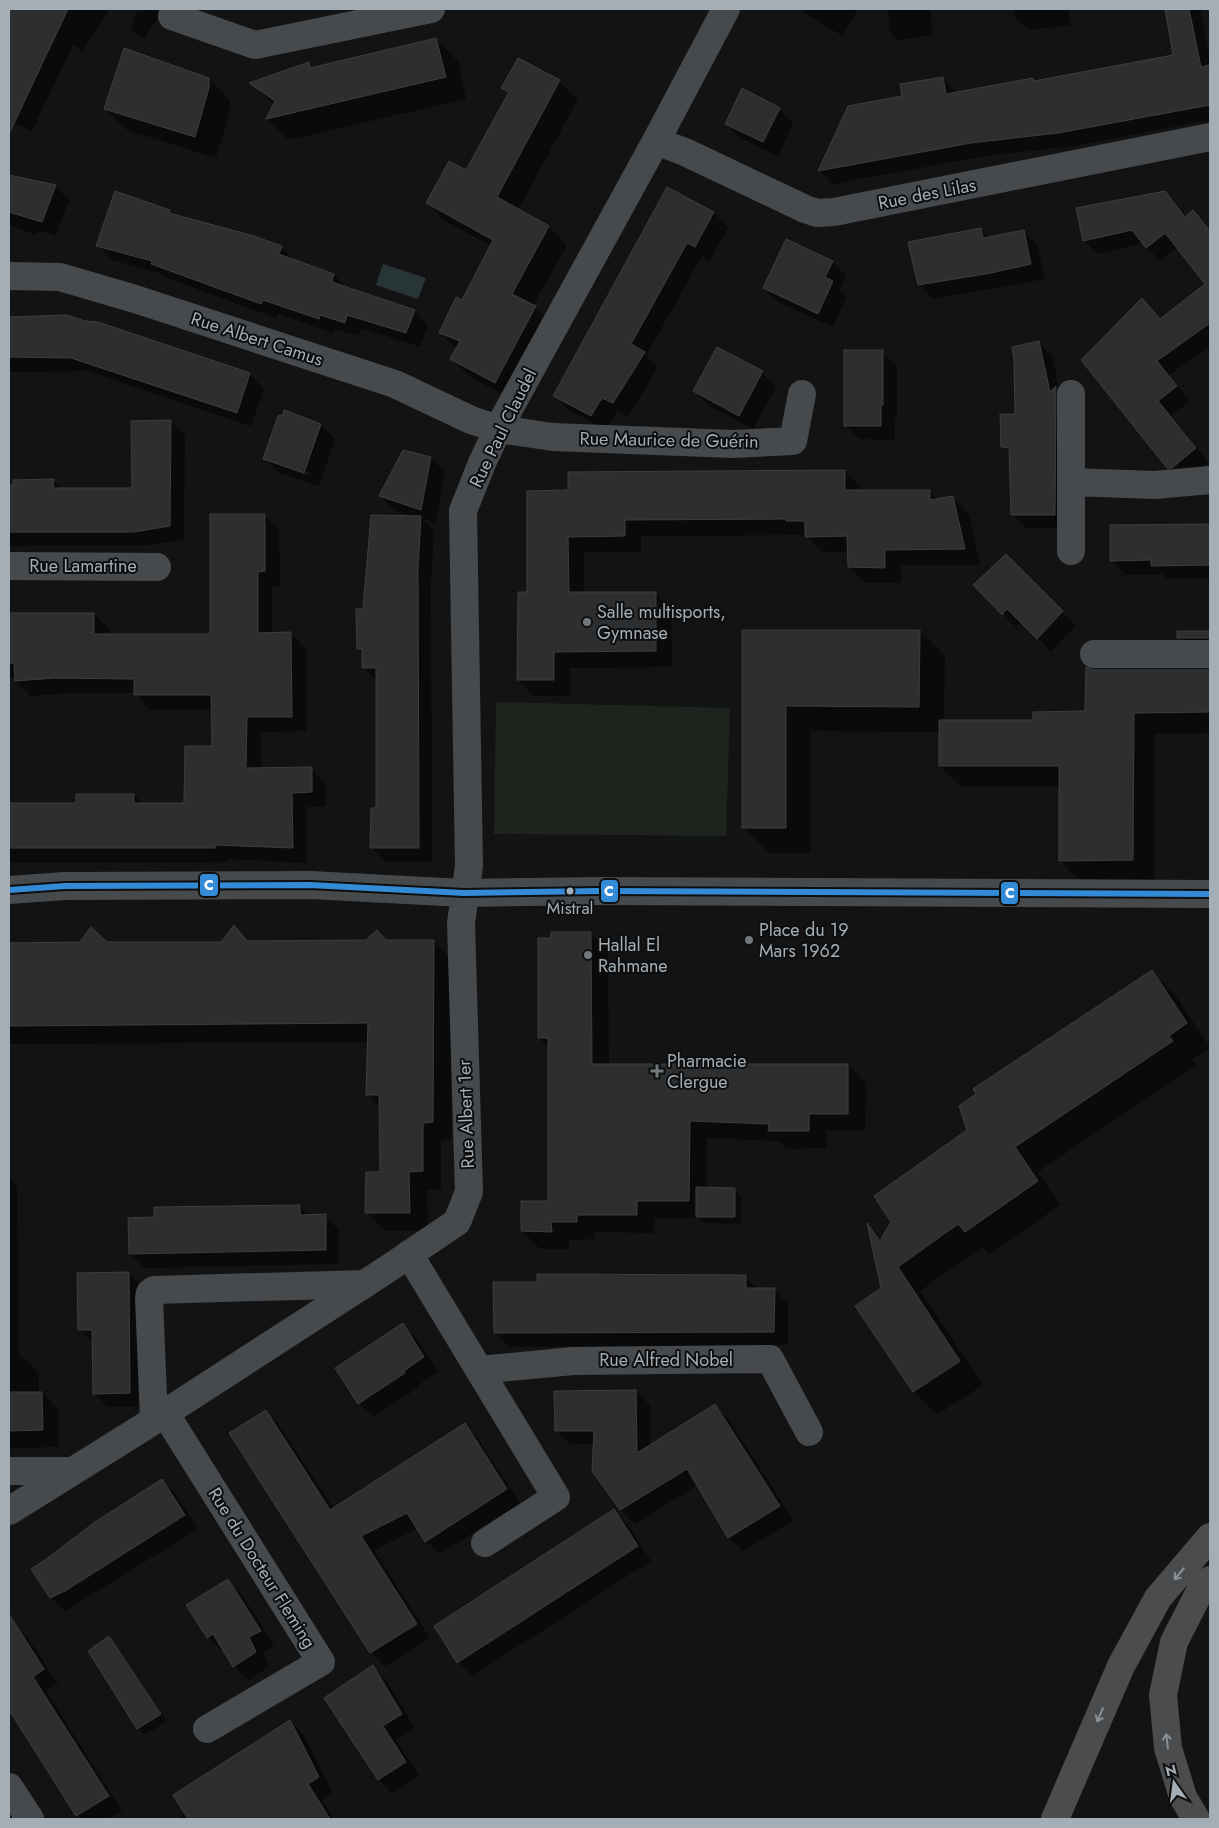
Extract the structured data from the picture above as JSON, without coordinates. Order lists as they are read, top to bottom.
{
  "streets": {
    "street": [
      "Rue des Lilas",
      "Rue Albert Camus",
      "Rue Paul Claudel",
      "Rue Maurice de Guérin",
      "Rue Lamartine",
      "Rue Albert 1er",
      "Rue Alfred Nobel",
      "Rue du Docteur Fleming"
    ]
  },
  "crossings": [
    ["Rue des Lilas", "Rue Paul Claudel"],
    ["Rue Albert Camus", "Rue Paul Claudel"],
    ["Rue Albert Camus", "Rue Maurice de Guérin"],
    ["Rue Paul Claudel", "Rue Maurice de Guérin"],
    ["Rue Paul Claudel", "Rue Albert 1er"],
    ["Rue Albert 1er", "Rue du Docteur Fleming"]
  ],
  "places": {
    "other": [
      "Salle multisports, Gymnase",
      "Mistral",
      "Place du 19 Mars 1962",
      "Hallal El Rahmane"
    ],
    "health": ["Pharmacie Clergue"]
  },
  "lines": ["transit line C"],
  "north": "top"
}
